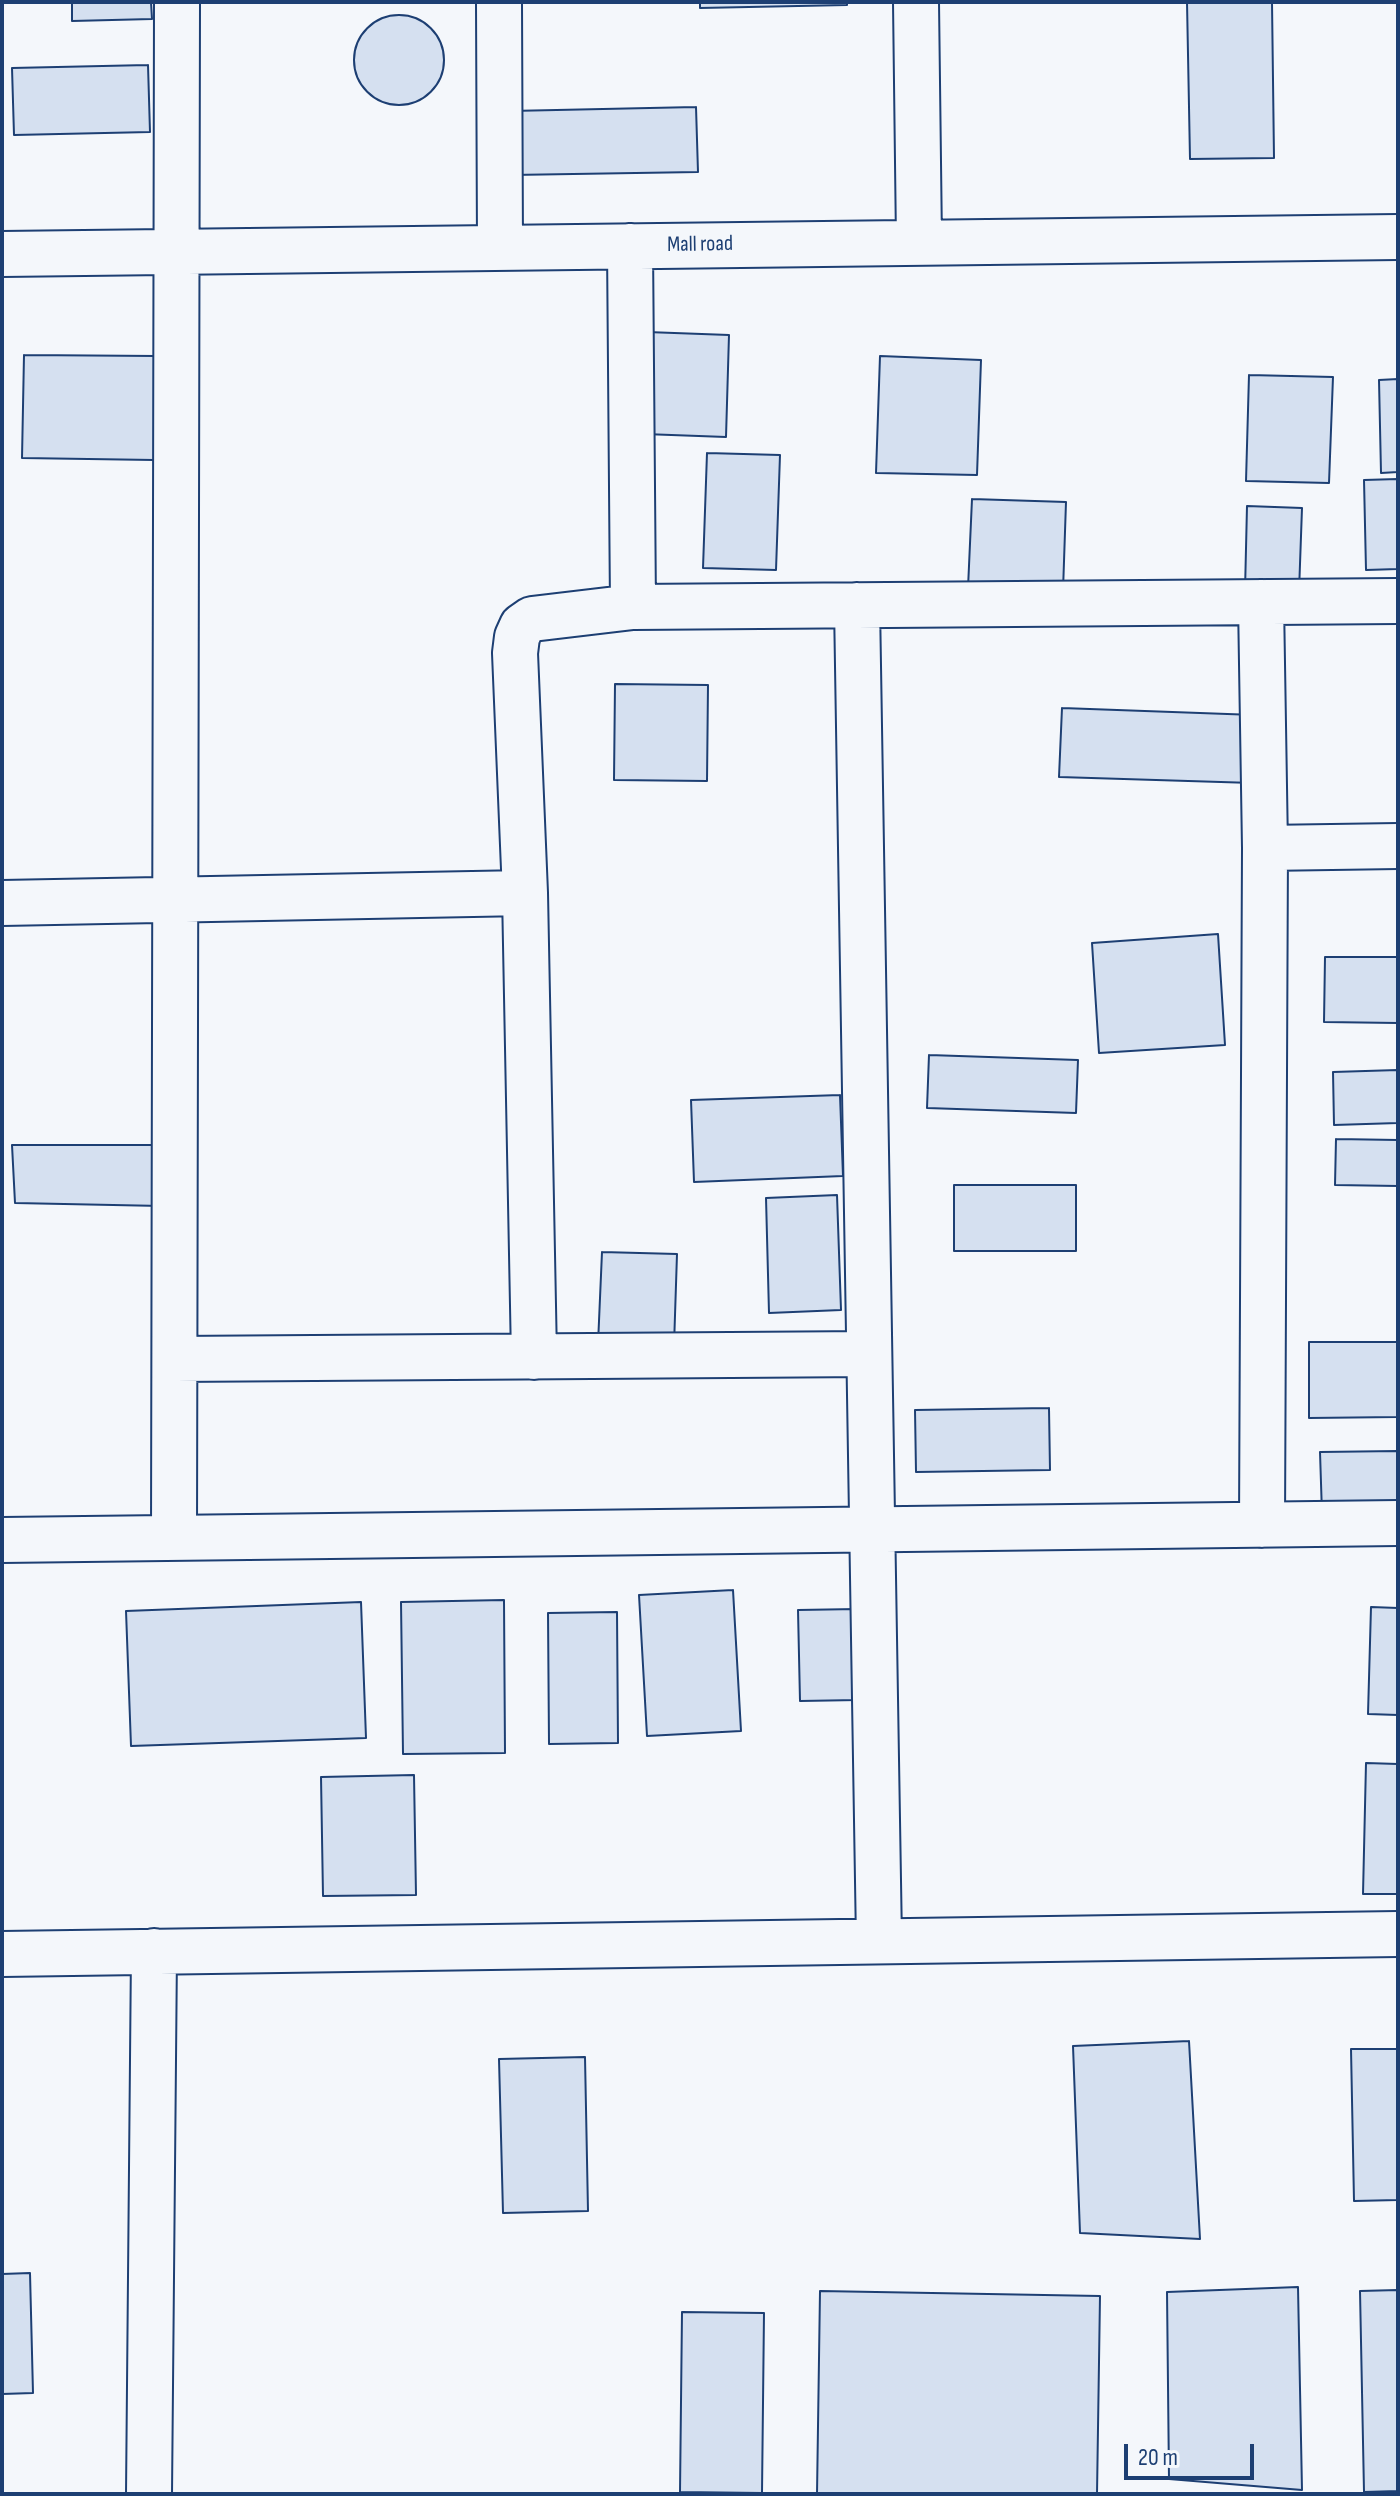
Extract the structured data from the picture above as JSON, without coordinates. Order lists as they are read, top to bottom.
{
  "streets": {
    "street": ["Mall road"]
  },
  "scale_bar": "20 m"
}
